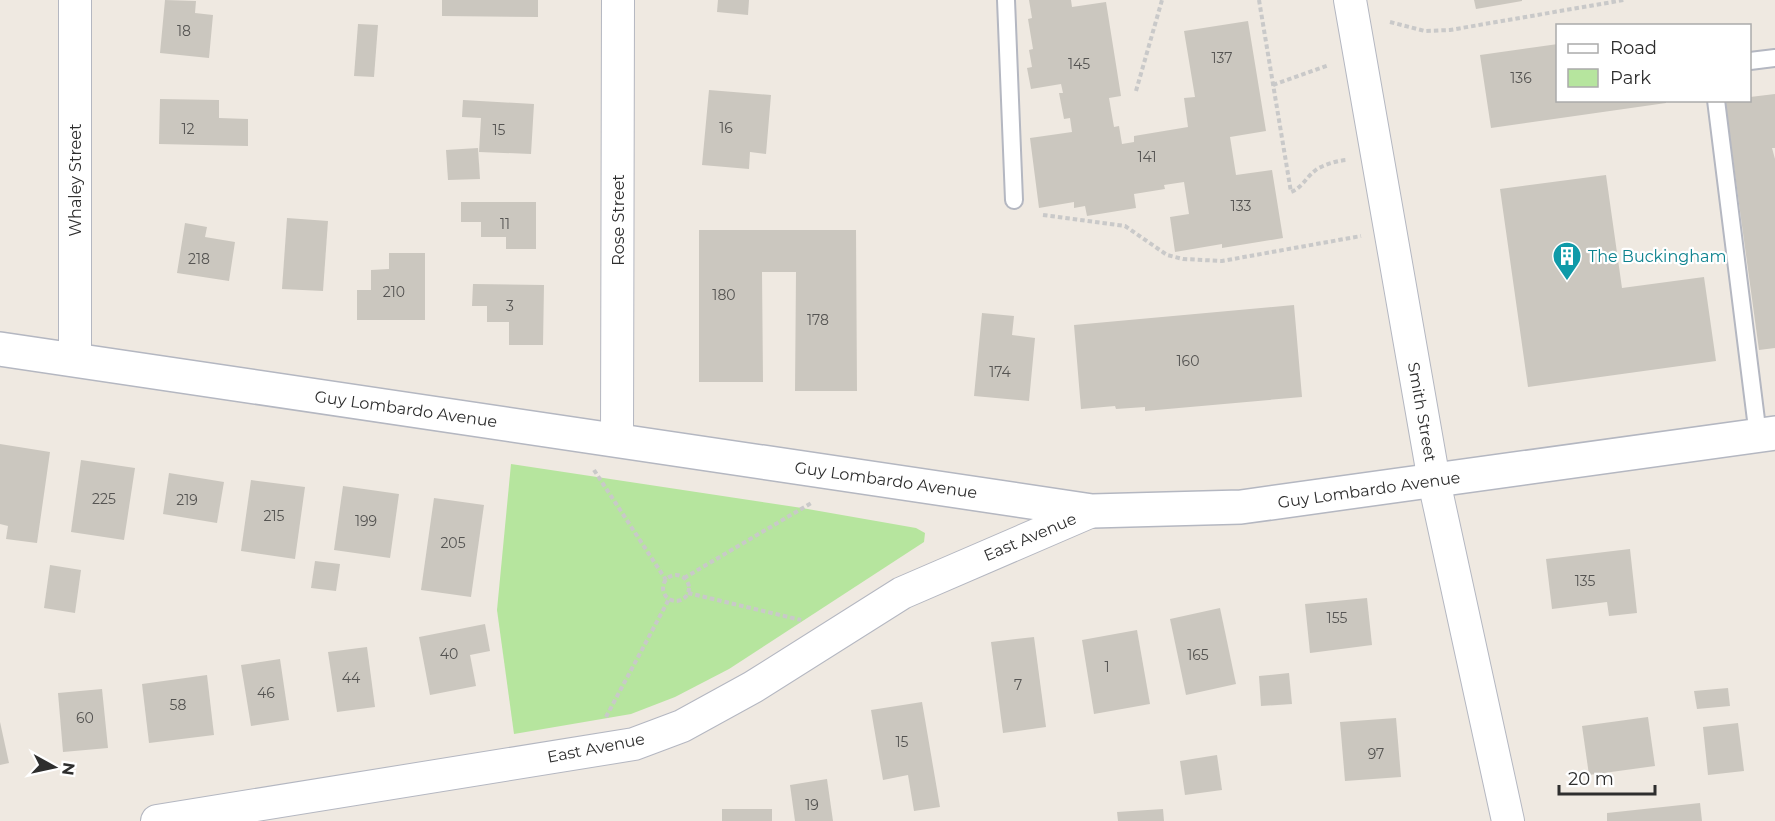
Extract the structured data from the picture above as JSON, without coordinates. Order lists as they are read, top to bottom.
{
  "streets": {
    "street": [
      "Whaley Street",
      "Rose Street",
      "Guy Lombardo Avenue",
      "Smith Street",
      "East Avenue"
    ]
  },
  "crossings": [
    ["Whaley Street", "Guy Lombardo Avenue"],
    ["Rose Street", "Guy Lombardo Avenue"],
    ["Guy Lombardo Avenue", "Smith Street"],
    ["Guy Lombardo Avenue", "East Avenue"]
  ],
  "places": {
    "building": ["The Buckingham"]
  },
  "house_numbers": [
    "18",
    "137",
    "145",
    "136",
    "16",
    "12",
    "15",
    "141",
    "133",
    "11",
    "218",
    "210",
    "180",
    "3",
    "178",
    "160",
    "174",
    "225",
    "219",
    "215",
    "199",
    "205",
    "135",
    "155",
    "40",
    "165",
    "1",
    "44",
    "7",
    "46",
    "58",
    "60",
    "15",
    "97",
    "19"
  ],
  "legend": ["Road", "Park"],
  "scale_bar": "20 m",
  "north": "right"
}
